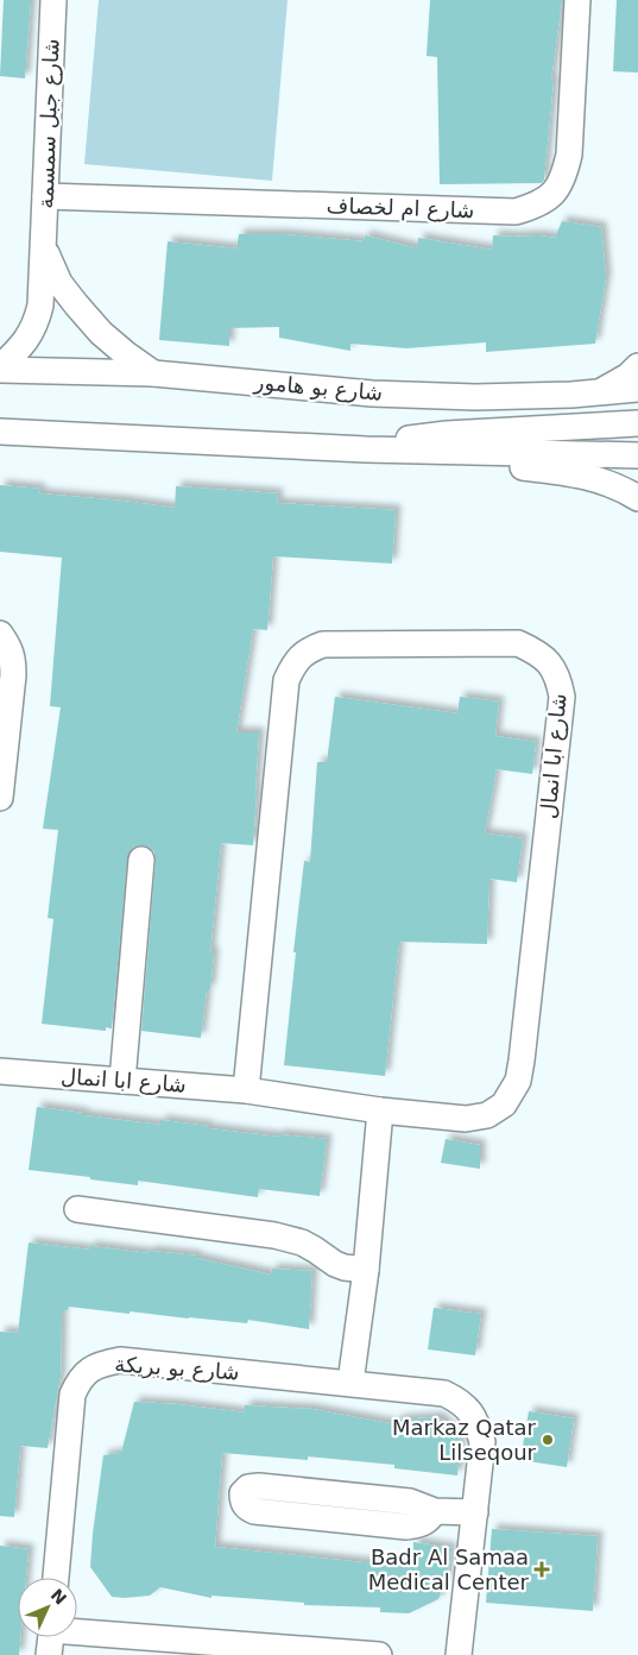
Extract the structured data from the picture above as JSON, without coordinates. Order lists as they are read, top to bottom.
{
  "streets": {
    "street": [
      "شارع جبل سمسمة",
      "شارع ام لخصاف",
      "شارع بو هامور",
      "شارع ابا انمال",
      "شارع بو بريكة"
    ]
  },
  "crossings": [
    ["شارع جبل سمسمة", "شارع ام لخصاف"],
    ["شارع جبل سمسمة", "شارع بو هامور"]
  ],
  "places": {
    "other": ["Markaz Qatar Lilseqour"],
    "health": ["Badr Al Samaa Medical Center"]
  },
  "north": "top right"
}
